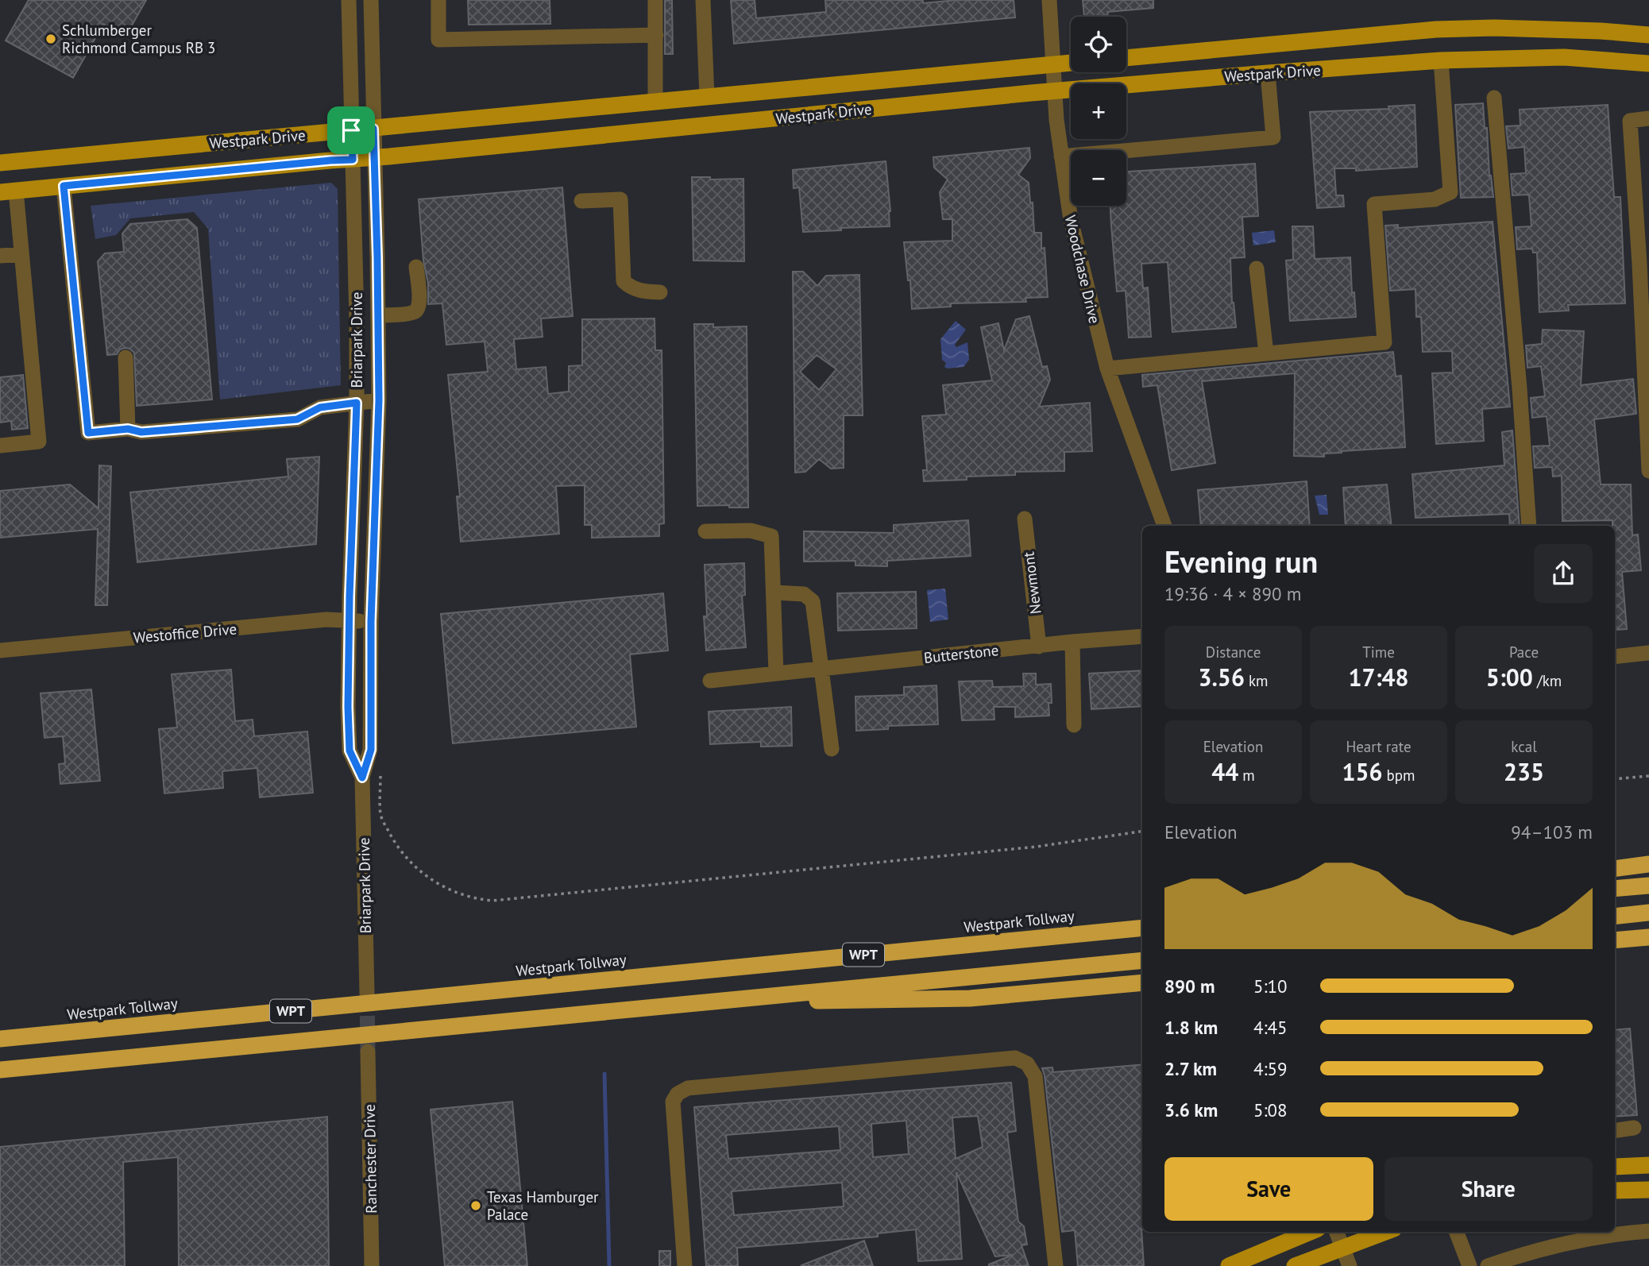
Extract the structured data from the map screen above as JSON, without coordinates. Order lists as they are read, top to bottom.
{
  "streets": {
    "highway": ["Westpark Tollway", "WPT"],
    "main road": ["Westpark Drive"],
    "street": [
      "Woodchase Drive",
      "Briarpark Drive",
      "Newmont",
      "Westoffice Drive",
      "Butterstone",
      "Ranchester Drive"
    ]
  },
  "crossings": [
    ["Westpark Drive", "Woodchase Drive"],
    ["Westpark Drive", "Briarpark Drive"],
    ["Briarpark Drive", "Westoffice Drive"],
    ["Newmont", "Butterstone"]
  ],
  "places": ["Schlumberger Richmond Campus RB 3", "Texas Hamburger Palace"],
  "page": {
    "map_buttons": ["+", "−"],
    "heading": ["Evening run", "19:36 · 4 × 890 m"],
    "stats": [
      ["Distance", "3.56 km"],
      ["Time", "17:48"],
      ["Pace", "5:00 /km"],
      ["Elevation", "44 m"],
      ["Heart rate", "156 bpm"],
      ["kcal", "235"]
    ],
    "chart": ["Elevation", "94–103 m"],
    "list": [
      {
        "name": "890 m",
        "note": "5:10"
      },
      {
        "name": "1.8 km",
        "note": "4:45"
      },
      {
        "name": "2.7 km",
        "note": "4:59"
      },
      {
        "name": "3.6 km",
        "note": "5:08"
      }
    ],
    "buttons": ["Save", "Share"]
  }
}
